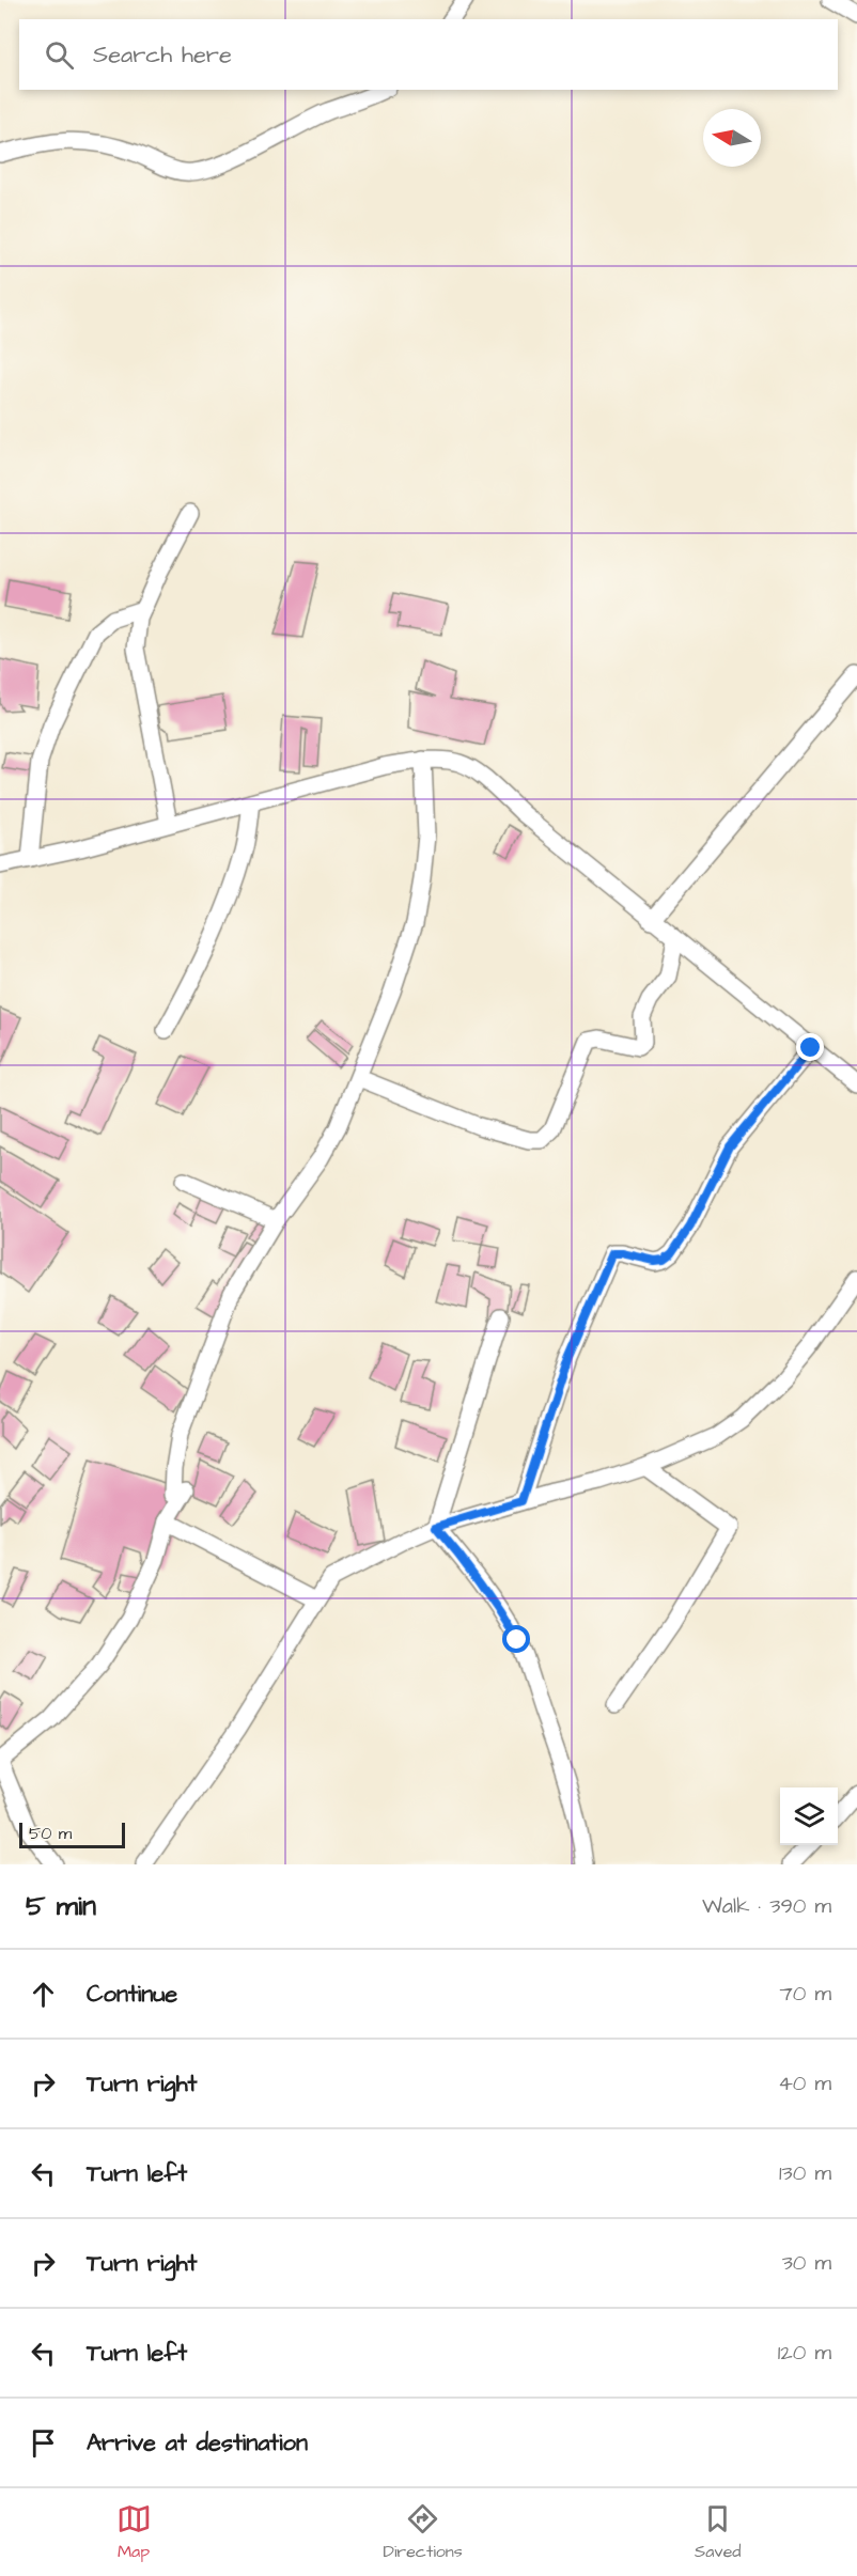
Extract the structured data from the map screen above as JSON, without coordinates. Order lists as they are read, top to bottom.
{
  "scale_bar": "50 m",
  "north": "left",
  "page": {
    "search": "Search here",
    "scale": "50 m",
    "heading": ["5 min", "Walk · 390 m"],
    "list": [
      ["Continue", "70 m"],
      ["Turn right", "40 m"],
      ["Turn left", "130 m"],
      ["Turn right", "30 m"],
      ["Turn left", "120 m"],
      "Arrive at destination"
    ],
    "nav": ["Map", "Directions", "Saved"]
  }
}
